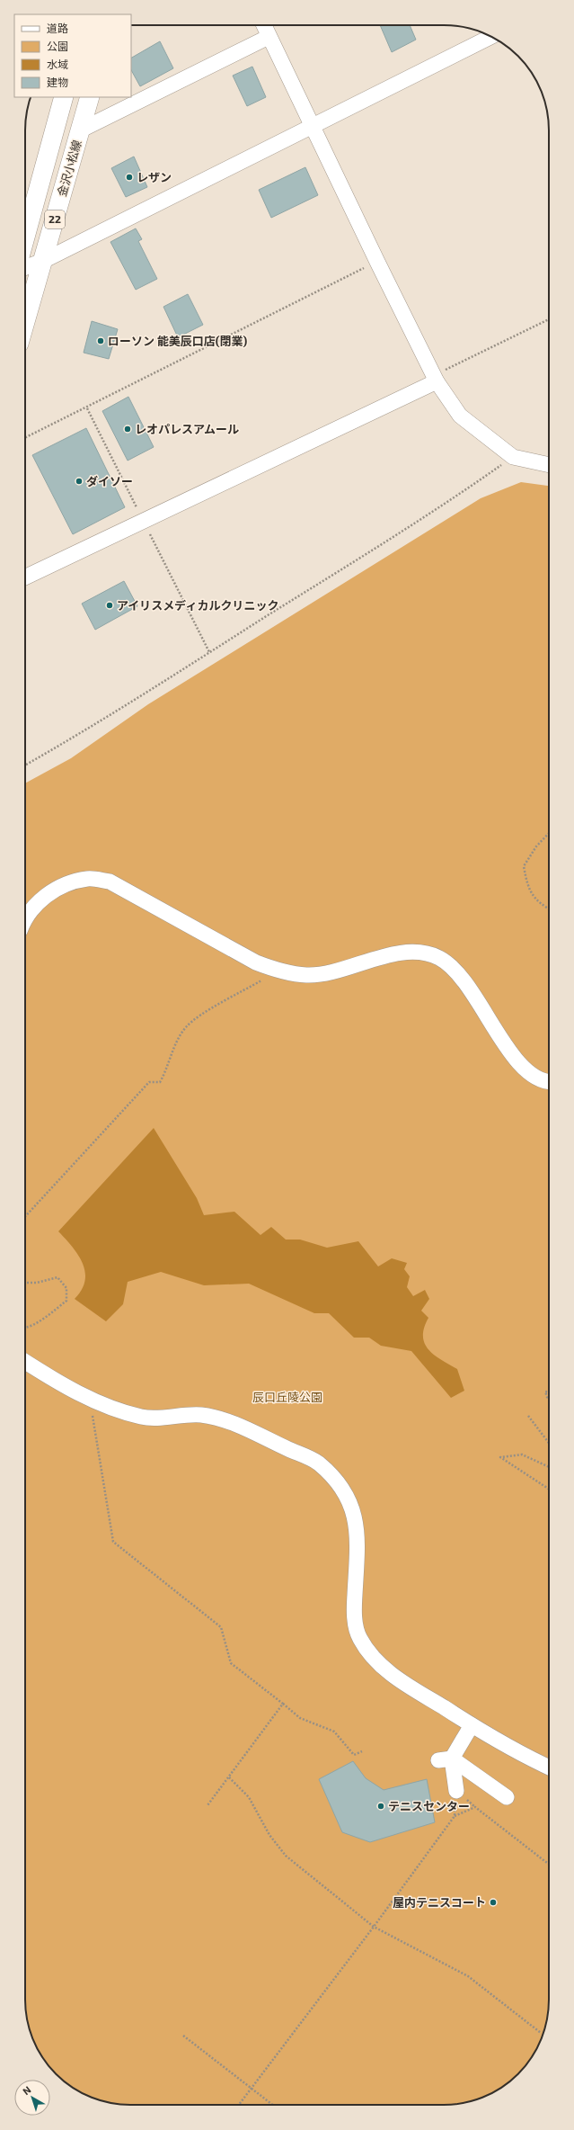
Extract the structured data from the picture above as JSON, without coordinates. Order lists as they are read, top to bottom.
{
  "streets": {
    "main road": ["金沢小松線", "22"]
  },
  "parks": ["辰口丘陵公園"],
  "places": [
    "レザン",
    "ローソン 能美辰口店(閉業)",
    "レオパレスアムール",
    "ダイソー",
    "アイリスメディカルクリニック",
    "テニスセンター",
    "屋内テニスコート"
  ],
  "legend": [
    "道路",
    "公園",
    "水域",
    "建物"
  ],
  "north": "top left"
}
